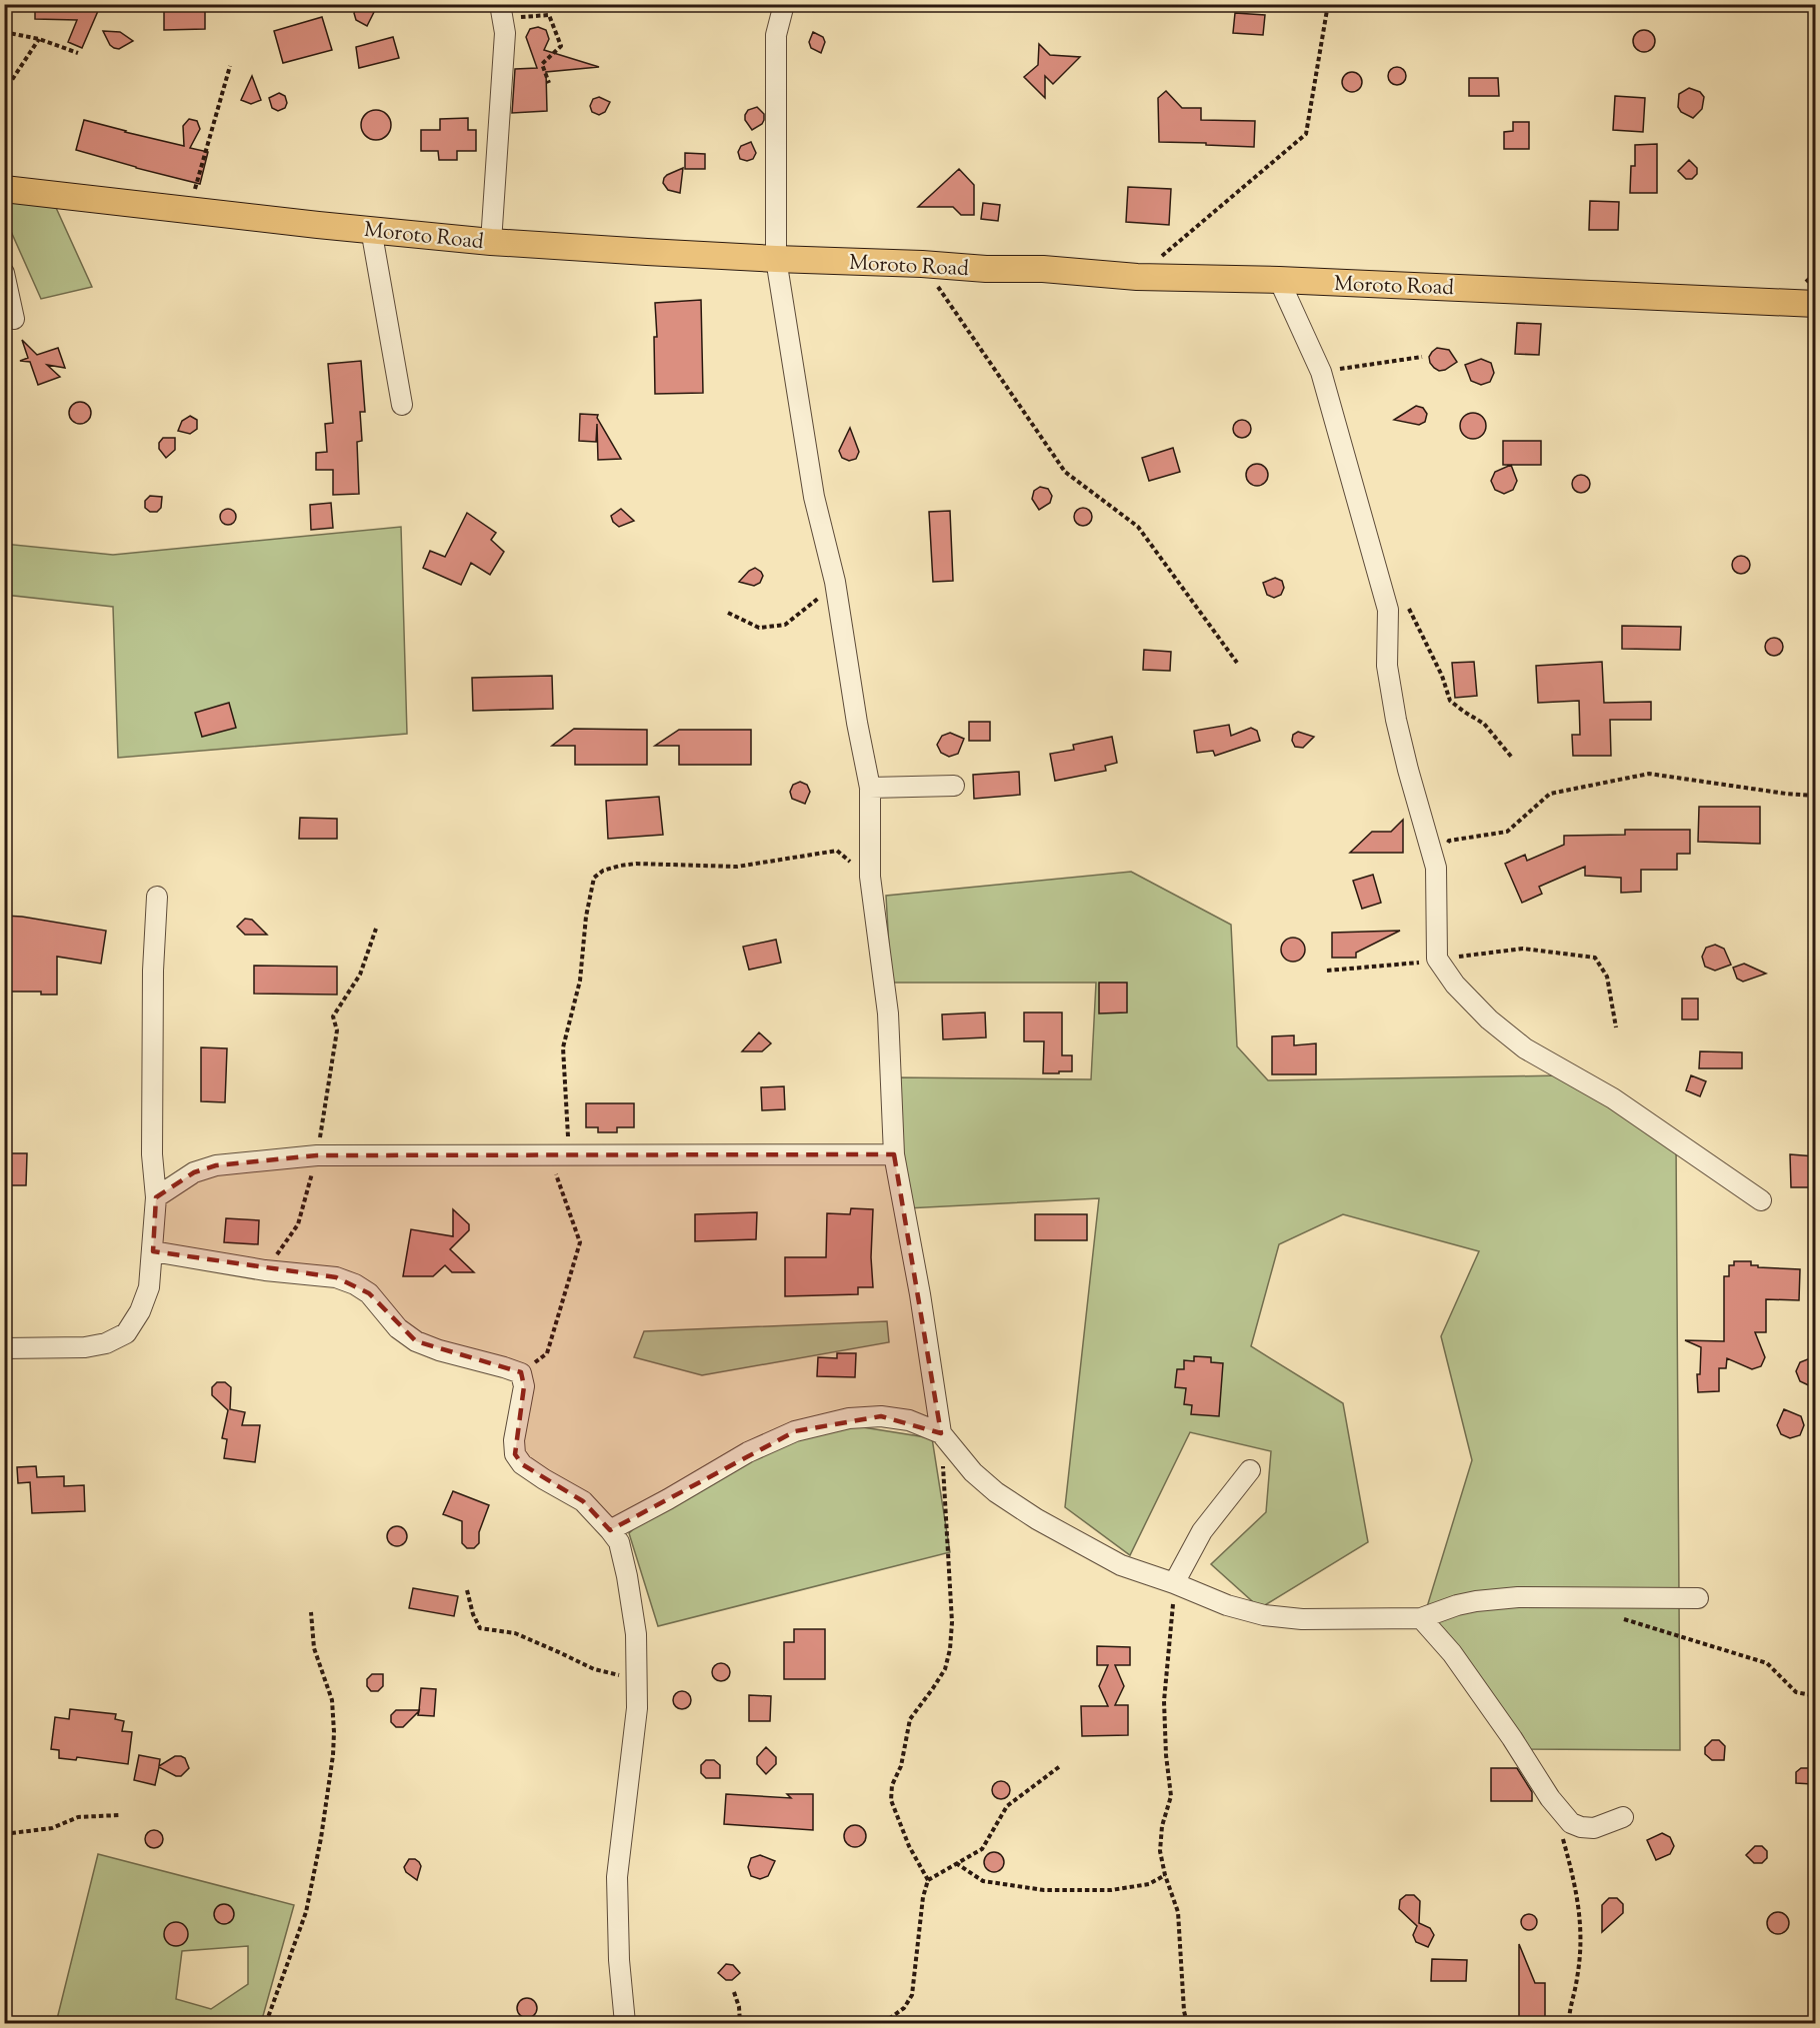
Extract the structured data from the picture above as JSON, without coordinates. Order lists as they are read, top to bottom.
{
  "streets": {
    "main road": ["Moroto Road"]
  }
}
